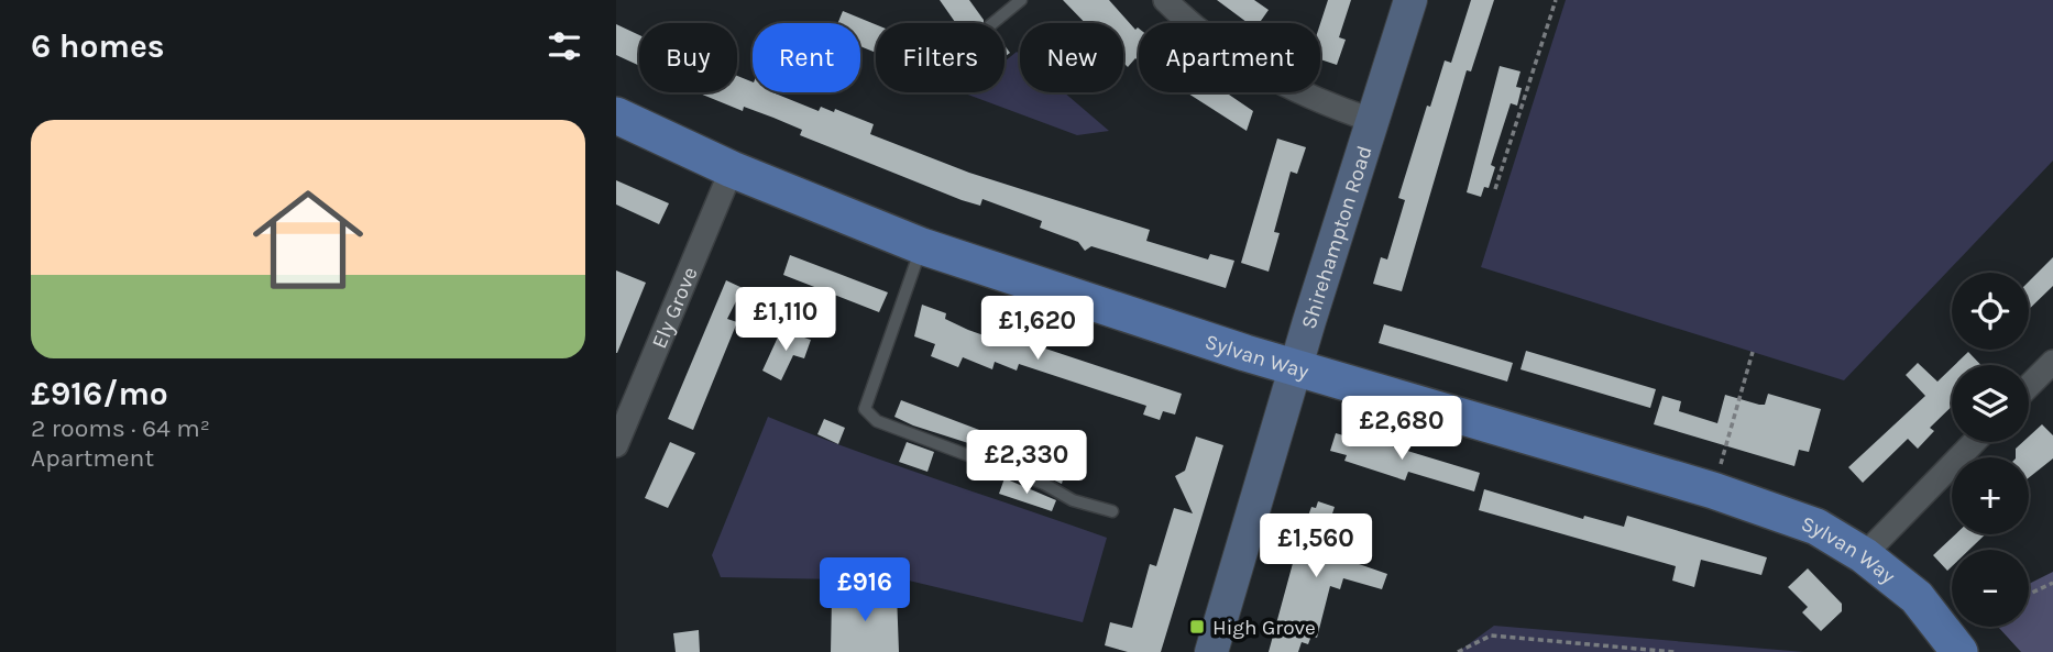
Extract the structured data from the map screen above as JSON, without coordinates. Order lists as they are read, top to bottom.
{
  "streets": {
    "main road": ["Shirehampton Road", "Sylvan Way"],
    "street": ["Ely Grove"]
  },
  "crossings": [
    ["Shirehampton Road", "Sylvan Way"],
    ["Ely Grove", "Sylvan Way"]
  ],
  "places": {
    "transit": ["High Grove"]
  },
  "page": {
    "heading": "6 homes",
    "chip": [
      "Buy",
      "Rent",
      "Filters",
      "New",
      "Apartment"
    ],
    "list": [
      {
        "name": "£916/mo",
        "note": "2 rooms · 64 m² · Apartment"
      }
    ],
    "map_buttons": ["+", "−"],
    "price": [
      "£1,110",
      "£1,620",
      "£2,680",
      "£2,330",
      "£1,560",
      "£916"
    ]
  }
}
